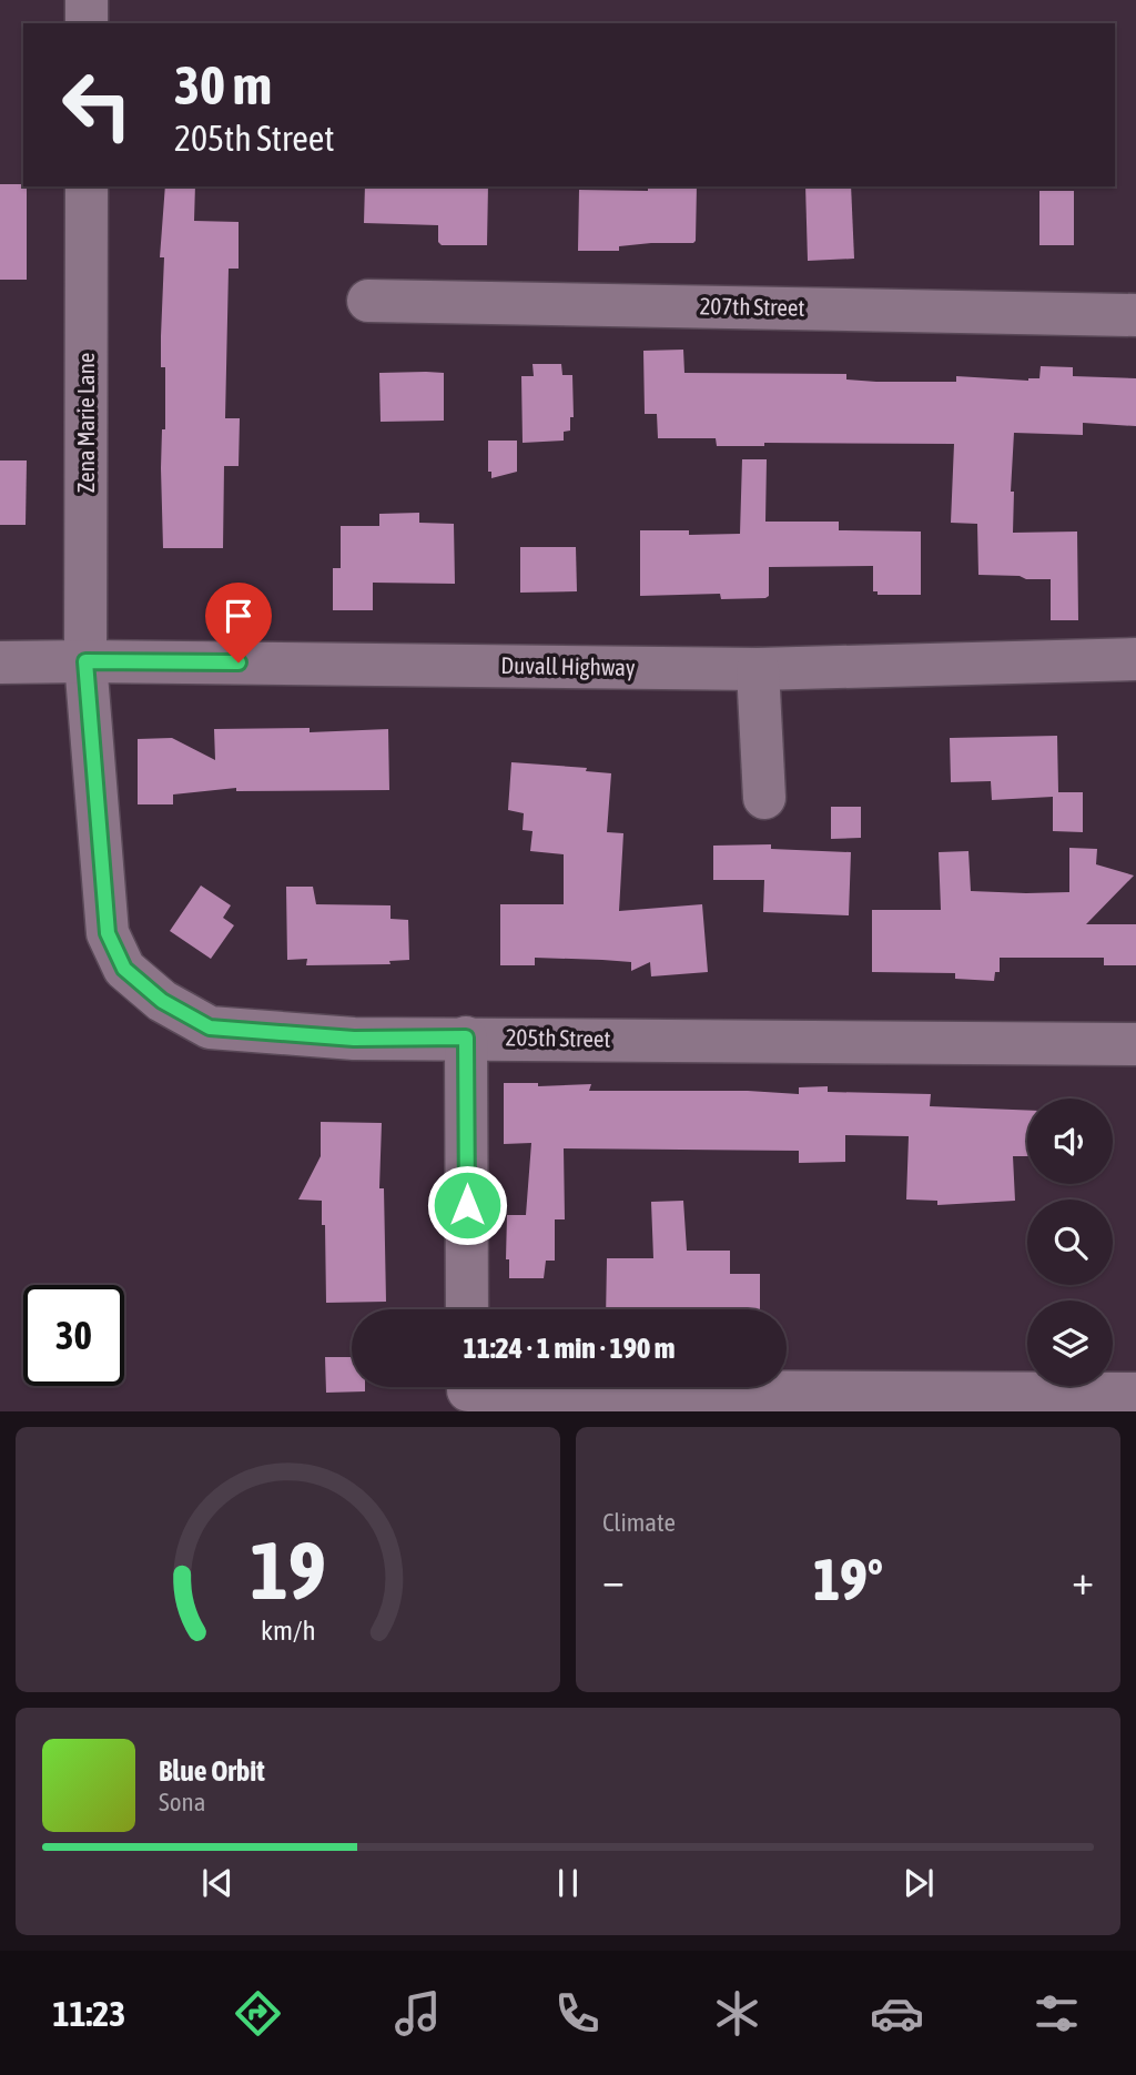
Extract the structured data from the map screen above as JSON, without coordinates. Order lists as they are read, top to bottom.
{
  "streets": {
    "street": [
      "207th Street",
      "Zena Marie Lane",
      "Duvall Highway",
      "205th Street"
    ]
  },
  "crossings": [
    ["Zena Marie Lane", "Duvall Highway"],
    ["Zena Marie Lane", "205th Street"],
    ["Duvall Highway", "205th Street"]
  ],
  "page": {
    "turn": ["30 m", "205th Street"],
    "limit": "30",
    "trip": "11:24 · 1 min · 190 m",
    "tile": "Climate",
    "heat": ["−", "19°", "+"],
    "song": ["Blue Orbit", "Sona"],
    "tabs": "11:23",
    "gauge": ["19", "km/h"]
  }
}
